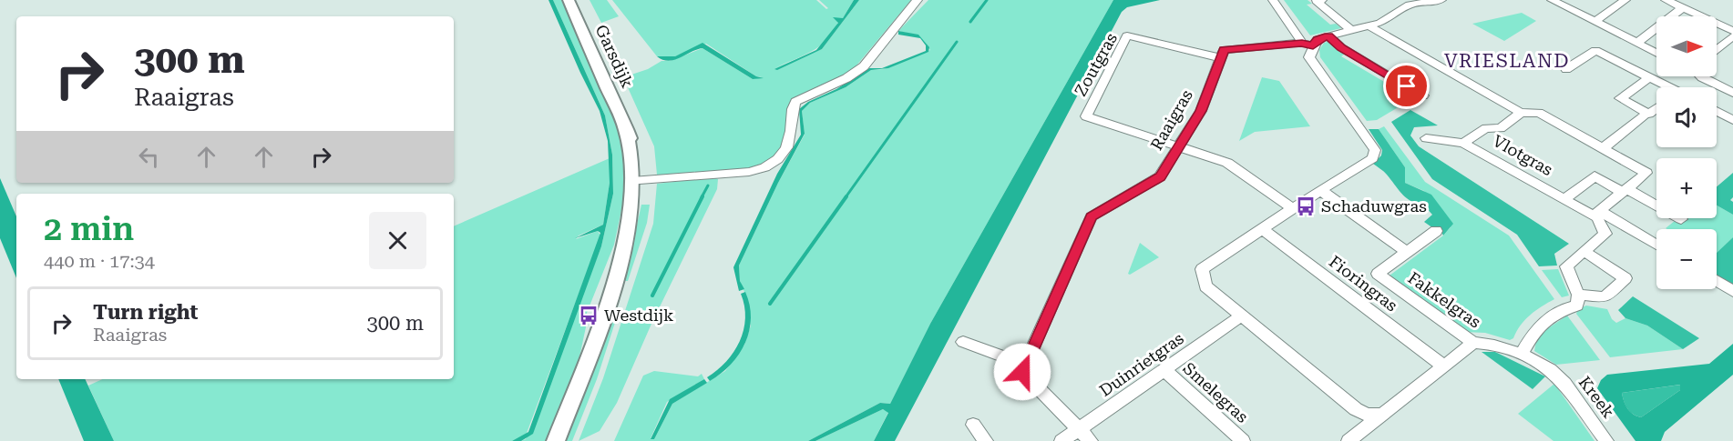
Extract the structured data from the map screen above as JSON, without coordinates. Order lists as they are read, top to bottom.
{
  "streets": {
    "main road": ["Garsdijk"],
    "street": [
      "Zoutgras",
      "Raaigras",
      "Vlotgras",
      "Fioringras",
      "Fakkelgras",
      "Duinrietgras",
      "Smelegras",
      "Kreek"
    ]
  },
  "crossings": [
    ["Zoutgras", "Raaigras"],
    ["Fakkelgras", "Kreek"],
    ["Duinrietgras", "Smelegras"]
  ],
  "districts": ["VRIESLAND"],
  "places": {
    "bus stop": ["Schaduwgras", "Westdijk"]
  },
  "north": "right",
  "page": {
    "map_buttons": ["+", "−"],
    "turn": ["300 m", "Raaigras"],
    "heading": ["2 min", "440 m · 17:34"],
    "list": [
      {
        "name": "Turn right",
        "note": "Raaigras",
        "value": "300 m"
      }
    ]
  }
}
